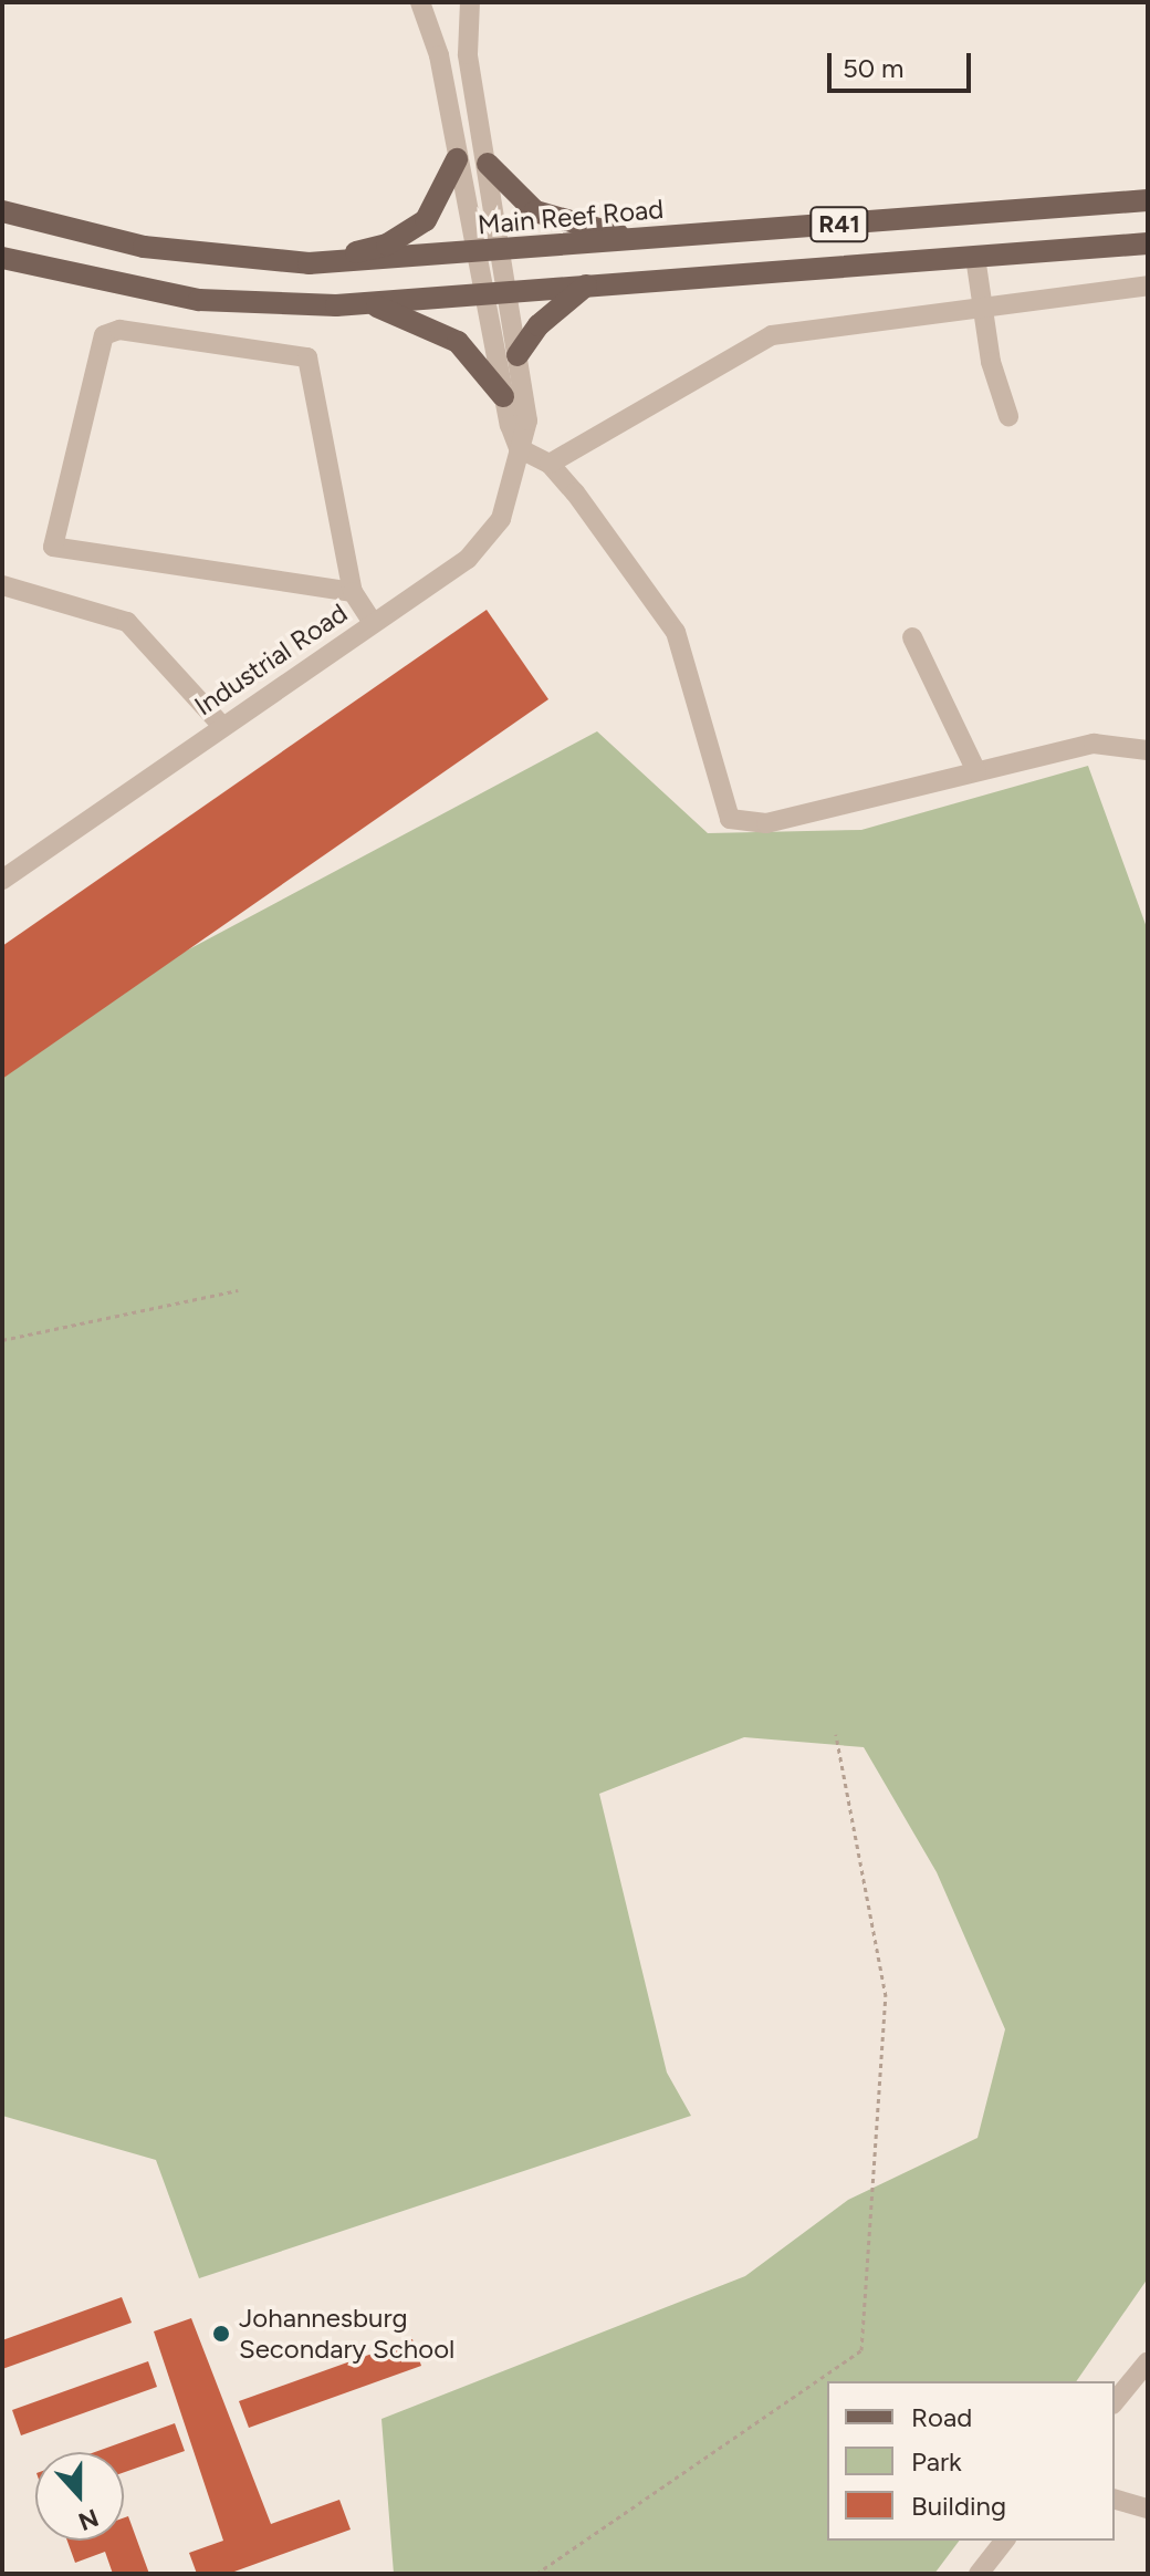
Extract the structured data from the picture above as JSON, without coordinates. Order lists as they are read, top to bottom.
{
  "streets": {
    "main road": ["Main Reef Road", "R41"],
    "street": ["Industrial Road"]
  },
  "crossings": [
    ["Main Reef Road", "Industrial Road"],
    ["R41", "Industrial Road"]
  ],
  "places": ["Johannesburg Secondary School"],
  "legend": ["Road", "Park", "Building"],
  "scale_bar": "50 m",
  "north": "bottom"
}
